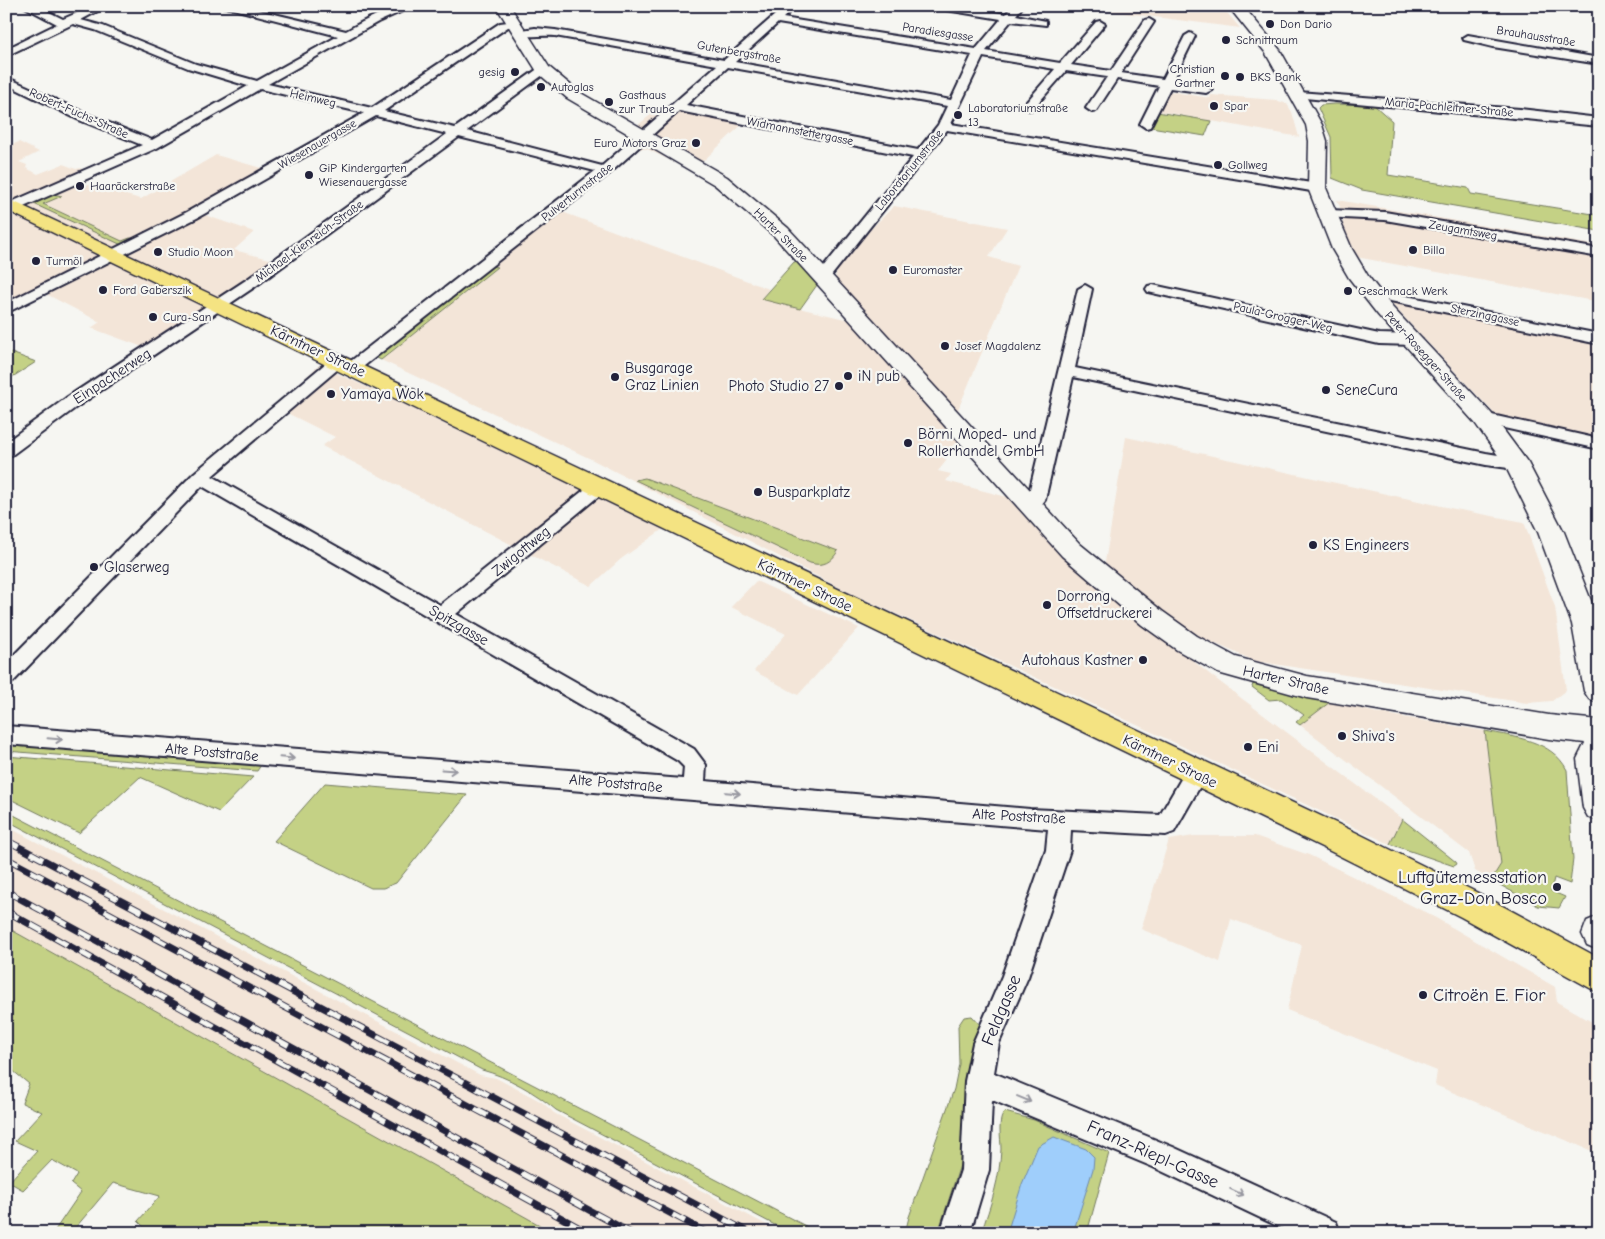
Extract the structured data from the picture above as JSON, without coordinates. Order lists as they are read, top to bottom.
{
  "streets": {
    "main road": ["Harter Straße", "Kärntner Straße", "Peter-Rosegger-Straße"],
    "street": [
      "Paradiesgasse",
      "Brauhausstraße",
      "Gutenbergstraße",
      "Heimweg",
      "Maria-Pachleitner-Straße",
      "Robert-Fuchs-Straße",
      "Widmannstettergasse",
      "Wiesenauergasse",
      "Laboratoriumstraße",
      "Pulverturmstraße",
      "Zeugamtsweg",
      "Michael-Kienreich-Straße",
      "Sterzinggasse",
      "Paula-Grogger-Weg",
      "Einpacherweg",
      "Zwigottweg",
      "Spitzgasse",
      "Alte Poststraße",
      "Feldgasse",
      "Franz-Riepl-Gasse"
    ]
  },
  "crossings": [
    ["Paradiesgasse", "Laboratoriumstraße"],
    ["Paradiesgasse", "Pulverturmstraße"],
    ["Gutenbergstraße", "Wiesenauergasse"],
    ["Gutenbergstraße", "Laboratoriumstraße"],
    ["Gutenbergstraße", "Pulverturmstraße"],
    ["Gutenbergstraße", "Harter Straße"],
    ["Heimweg", "Wiesenauergasse"],
    ["Heimweg", "Pulverturmstraße"],
    ["Heimweg", "Michael-Kienreich-Straße"],
    ["Maria-Pachleitner-Straße", "Peter-Rosegger-Straße"],
    ["Widmannstettergasse", "Laboratoriumstraße"],
    ["Widmannstettergasse", "Pulverturmstraße"],
    ["Wiesenauergasse", "Harter Straße"],
    ["Wiesenauergasse", "Kärntner Straße"],
    ["Laboratoriumstraße", "Harter Straße"],
    ["Pulverturmstraße", "Harter Straße"],
    ["Pulverturmstraße", "Kärntner Straße"],
    ["Zeugamtsweg", "Peter-Rosegger-Straße"],
    ["Harter Straße", "Michael-Kienreich-Straße"],
    ["Michael-Kienreich-Straße", "Kärntner Straße"],
    ["Michael-Kienreich-Straße", "Einpacherweg"],
    ["Sterzinggasse", "Peter-Rosegger-Straße"],
    ["Paula-Grogger-Weg", "Peter-Rosegger-Straße"],
    ["Kärntner Straße", "Einpacherweg"],
    ["Kärntner Straße", "Zwigottweg"],
    ["Kärntner Straße", "Alte Poststraße"],
    ["Zwigottweg", "Spitzgasse"],
    ["Spitzgasse", "Alte Poststraße"],
    ["Alte Poststraße", "Feldgasse"],
    ["Feldgasse", "Franz-Riepl-Gasse"]
  ],
  "one_way": ["Alte Poststraße", "Franz-Riepl-Gasse"],
  "places": [
    "Don Dario",
    "Schnittraum",
    "gesig",
    "Christian Gartner",
    "BKS Bank",
    "Autoglas",
    "Gasthaus zur Traube",
    "Spar",
    "Laboratoriumstraße 13",
    "Euro Motors Graz",
    "Gollweg",
    "GiP Kindergarten Wiesenauergasse",
    "Haaräckerstraße",
    "Billa",
    "Studio Moon",
    "Turmöl",
    "Euromaster",
    "Ford Gaberszik",
    "Geschmack Werk",
    "Cura-San",
    "Josef Magdalenz",
    "iN pub",
    "Busgarage Graz Linien",
    "Photo Studio 27",
    "SeneCura",
    "Yamaya Wok",
    "Börni Moped- und Rollerhandel GmbH",
    "Busparkplatz",
    "KS Engineers",
    "Glaserweg",
    "Dorrong Offsetdruckerei",
    "Autohaus Kastner",
    "Shiva's",
    "Eni",
    "Luftgütemessstation Graz-Don Bosco",
    "Citroën E. Fior"
  ]
}
